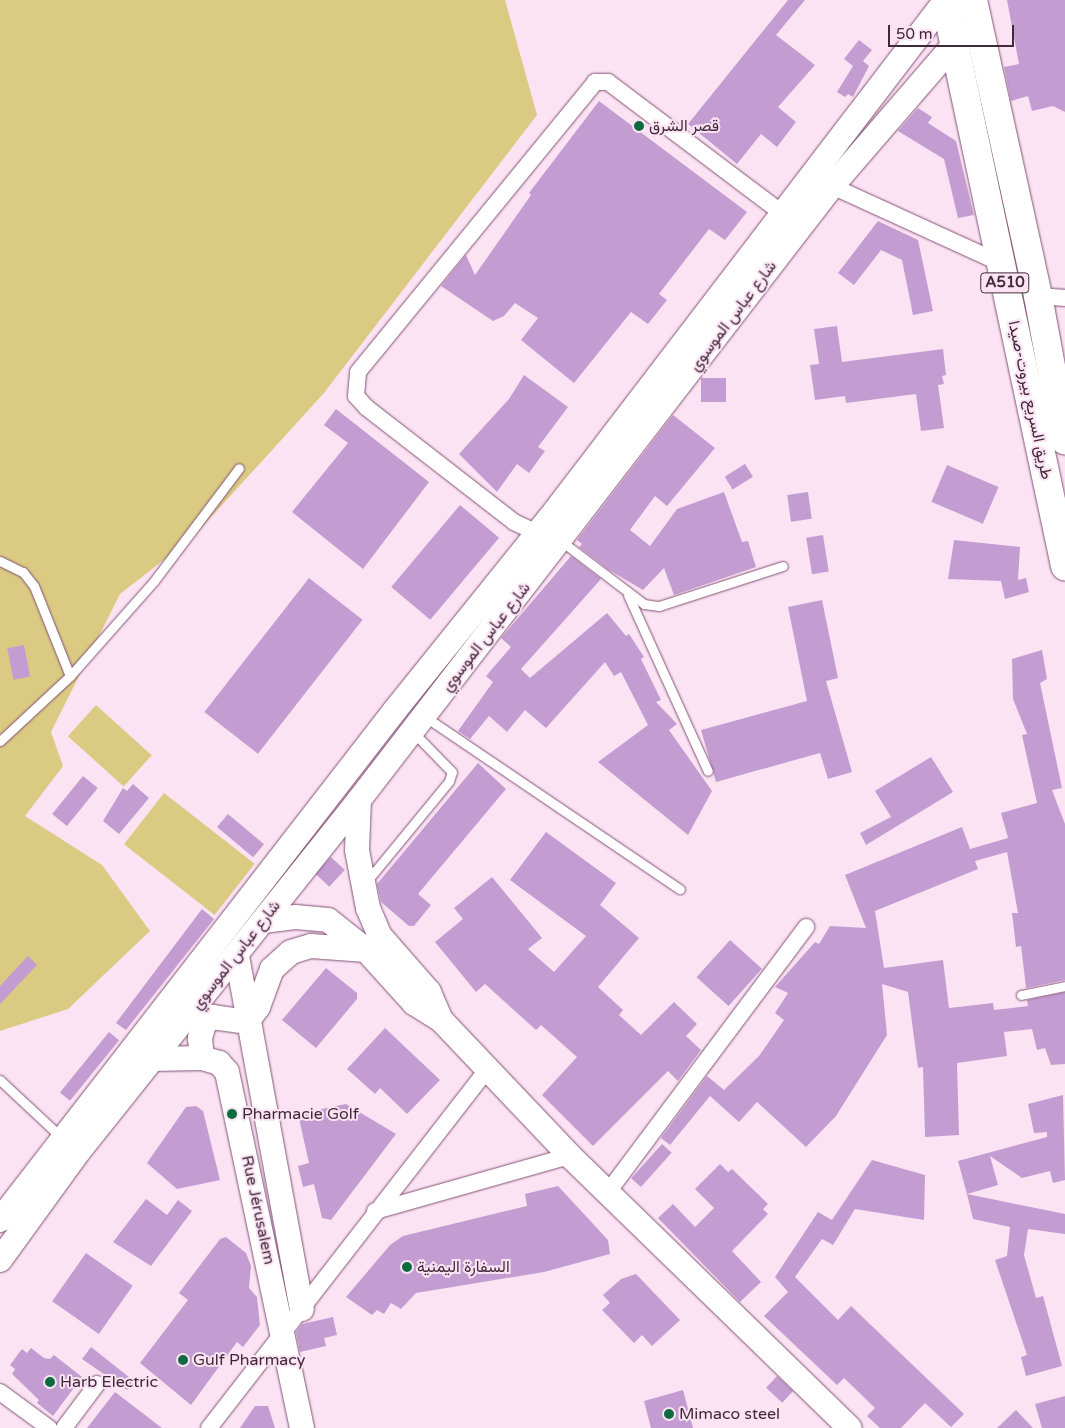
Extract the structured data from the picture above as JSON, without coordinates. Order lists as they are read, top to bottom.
{
  "streets": {
    "highway": ["A510", "طريق السريع بيروت-صيدا"],
    "street": ["شارع عباس الموسوي", "Rue Jérusalem"]
  },
  "crossings": [
    ["شارع عباس الموسوي", "طريق السريع بيروت-صيدا"],
    ["شارع عباس الموسوي", "Rue Jérusalem"]
  ],
  "places": [
    "قصر الشرق",
    "Pharmacie Golf",
    "السفارة اليمنية",
    "Gulf Pharmacy",
    "Harb Electric",
    "Mimaco steel"
  ],
  "scale_bar": "50 m"
}
